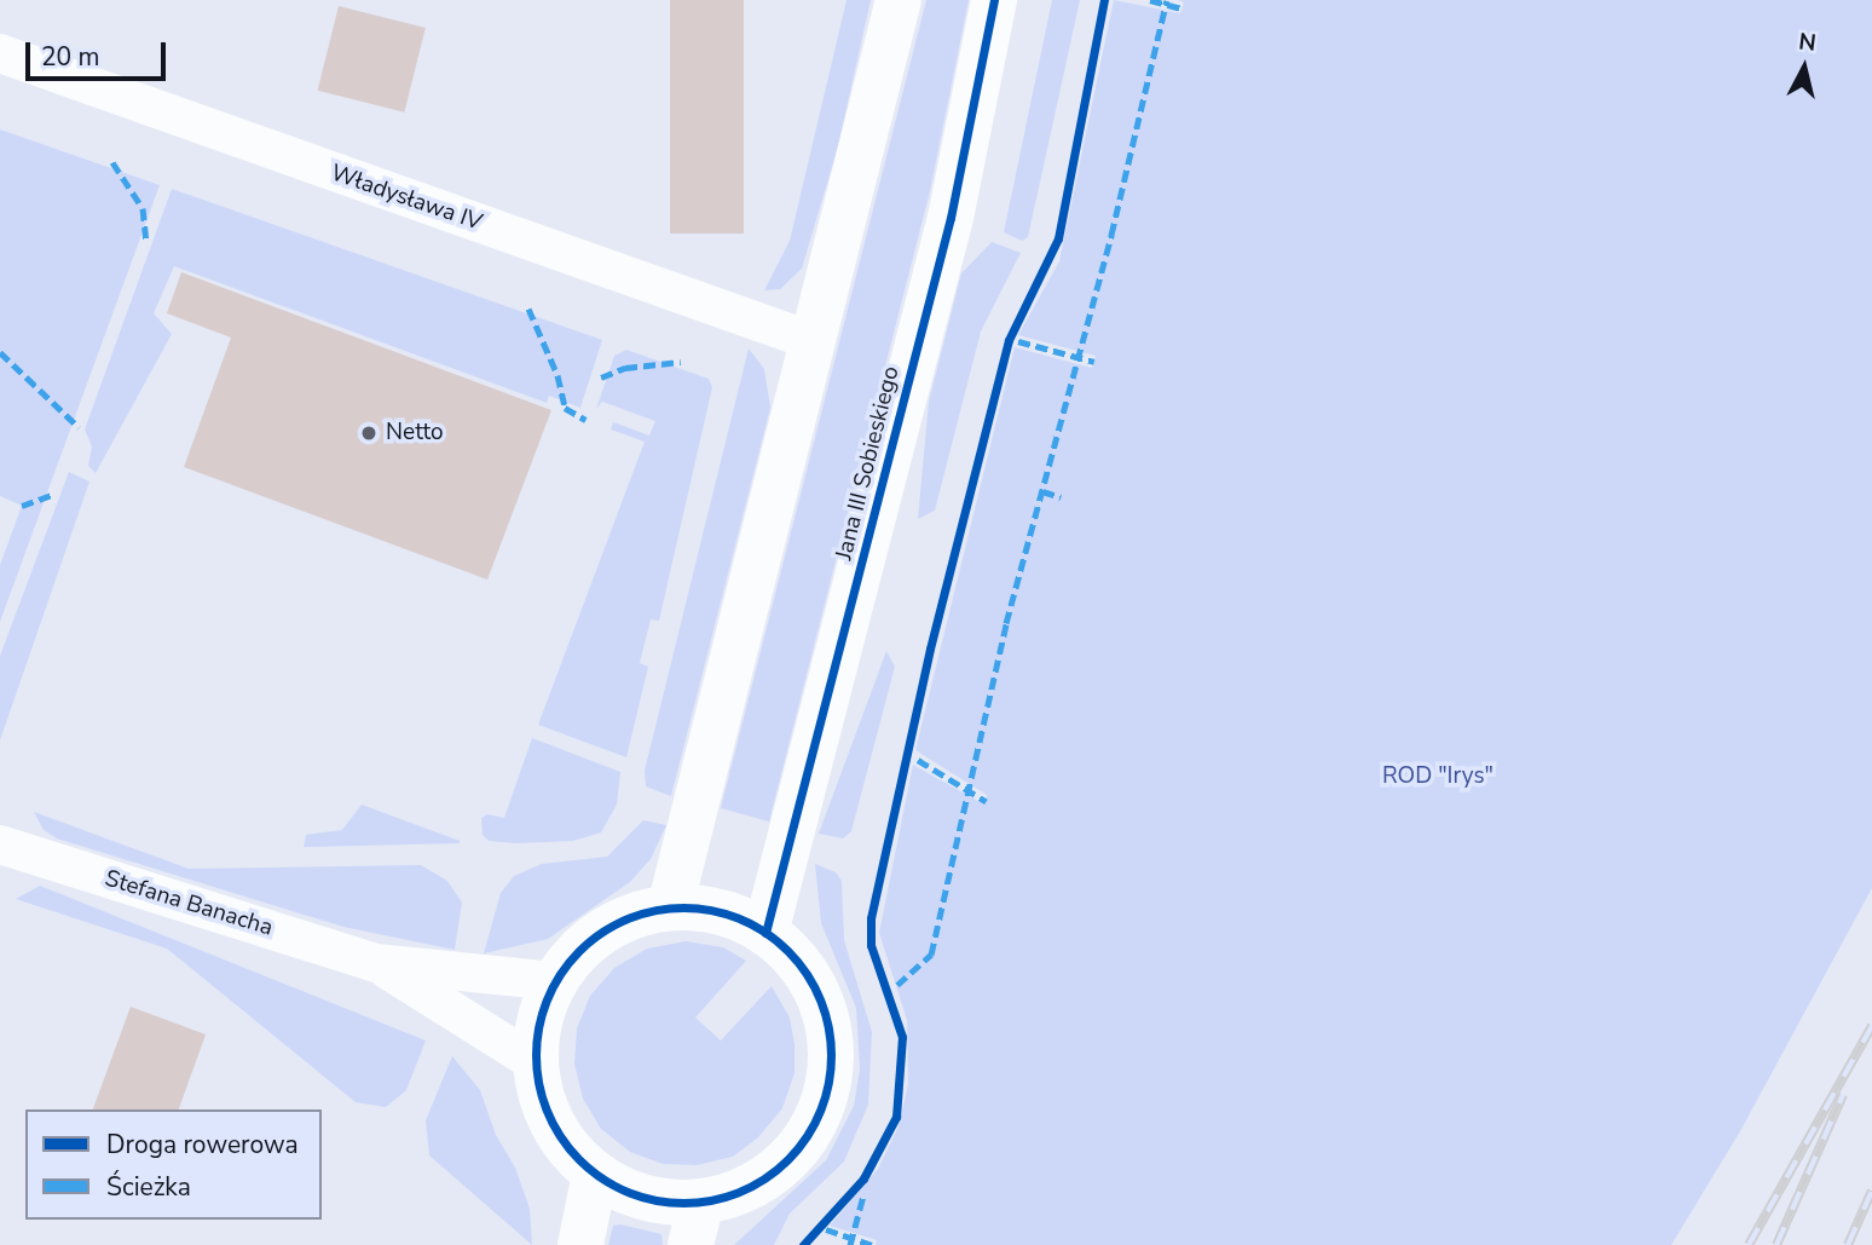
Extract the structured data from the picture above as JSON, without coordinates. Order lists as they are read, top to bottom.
{
  "streets": {
    "street": ["Władysława IV", "Jana III Sobieskiego", "Stefana Banacha"]
  },
  "crossings": [
    ["Jana III Sobieskiego", "Stefana Banacha"]
  ],
  "parks": ["ROD \"Irys\""],
  "places": ["Netto"],
  "legend": ["Droga rowerowa", "Ścieżka"],
  "scale_bar": "20 m",
  "north": "top"
}
